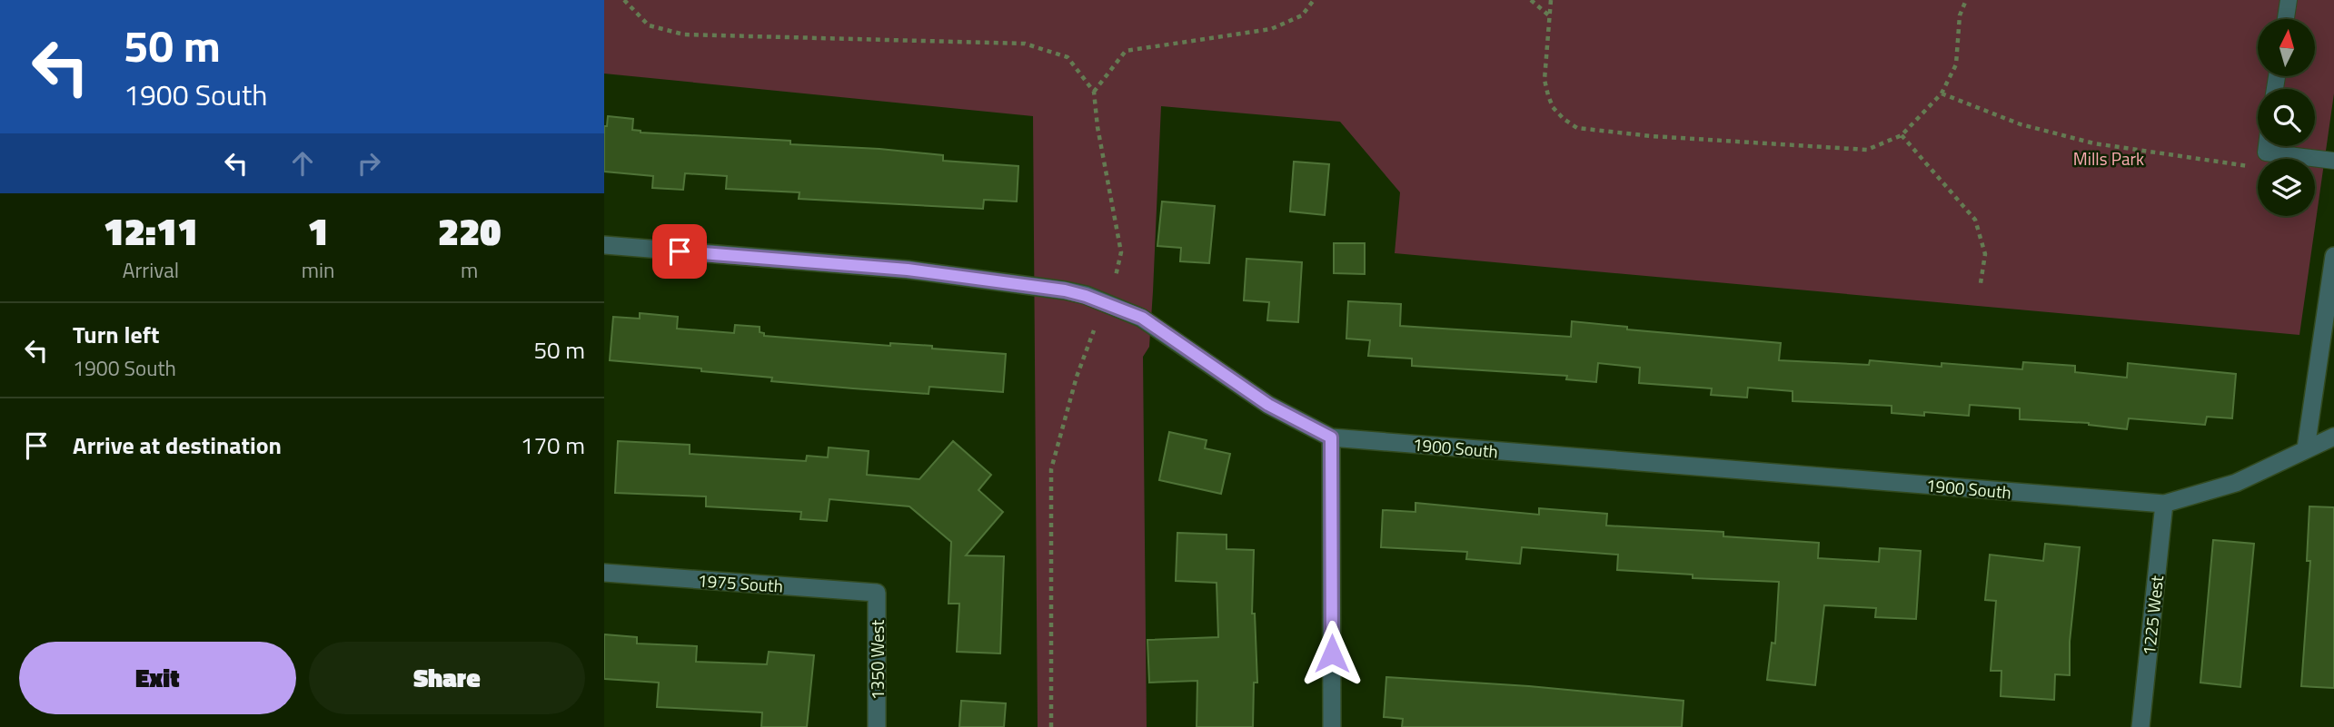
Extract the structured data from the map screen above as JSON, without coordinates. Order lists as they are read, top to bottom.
{
  "streets": {
    "street": [
      "1900 South",
      "1975 South",
      "1225 West",
      "1350 West"
    ]
  },
  "crossings": [
    ["1900 South", "1225 West"],
    ["1975 South", "1350 West"]
  ],
  "parks": ["Mills Park"],
  "north": "top",
  "page": {
    "turn": ["50 m", "1900 South"],
    "eta": [
      "12:11",
      "Arrival",
      "1",
      "min",
      "220",
      "m"
    ],
    "list": [
      {
        "name": "Turn left",
        "note": "1900 South",
        "value": "50 m"
      },
      {
        "name": "Arrive at destination",
        "value": "170 m"
      }
    ],
    "buttons": ["Exit", "Share"]
  }
}
